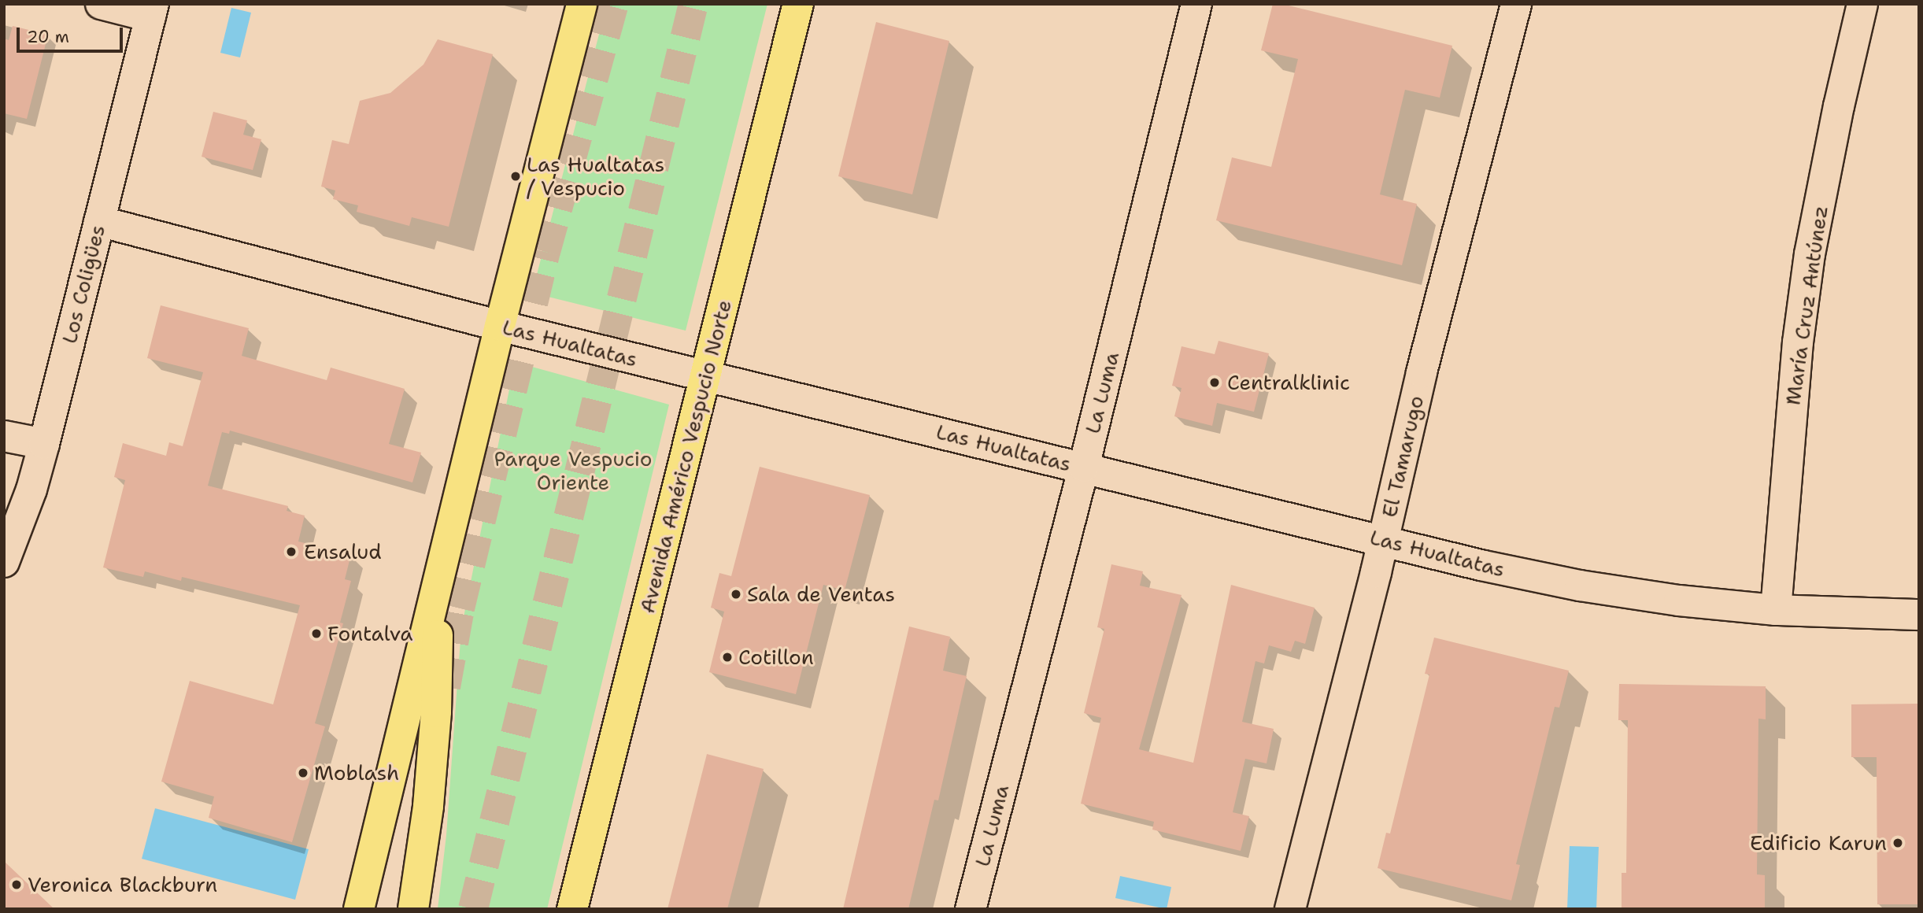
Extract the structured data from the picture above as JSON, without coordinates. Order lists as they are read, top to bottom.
{
  "streets": {
    "main road": ["Avenida Américo Vespucio Norte"],
    "street": [
      "Los Coligües",
      "María Cruz Antúnez",
      "Las Hualtatas",
      "La Luma",
      "El Tamarugo"
    ]
  },
  "crossings": [
    ["Los Coligües", "Las Hualtatas"],
    ["María Cruz Antúnez", "Las Hualtatas"],
    ["Las Hualtatas", "La Luma"],
    ["Las Hualtatas", "Avenida Américo Vespucio Norte"],
    ["Las Hualtatas", "El Tamarugo"]
  ],
  "parks": ["Parque Vespucio Oriente"],
  "places": [
    "Las Hualtatas / Vespucio",
    "Centralklinic",
    "Ensalud",
    "Sala de Ventas",
    "Fontalva",
    "Cotillon",
    "Moblash",
    "Edificio Karun",
    "Veronica Blackburn"
  ],
  "scale_bar": "20 m"
}
